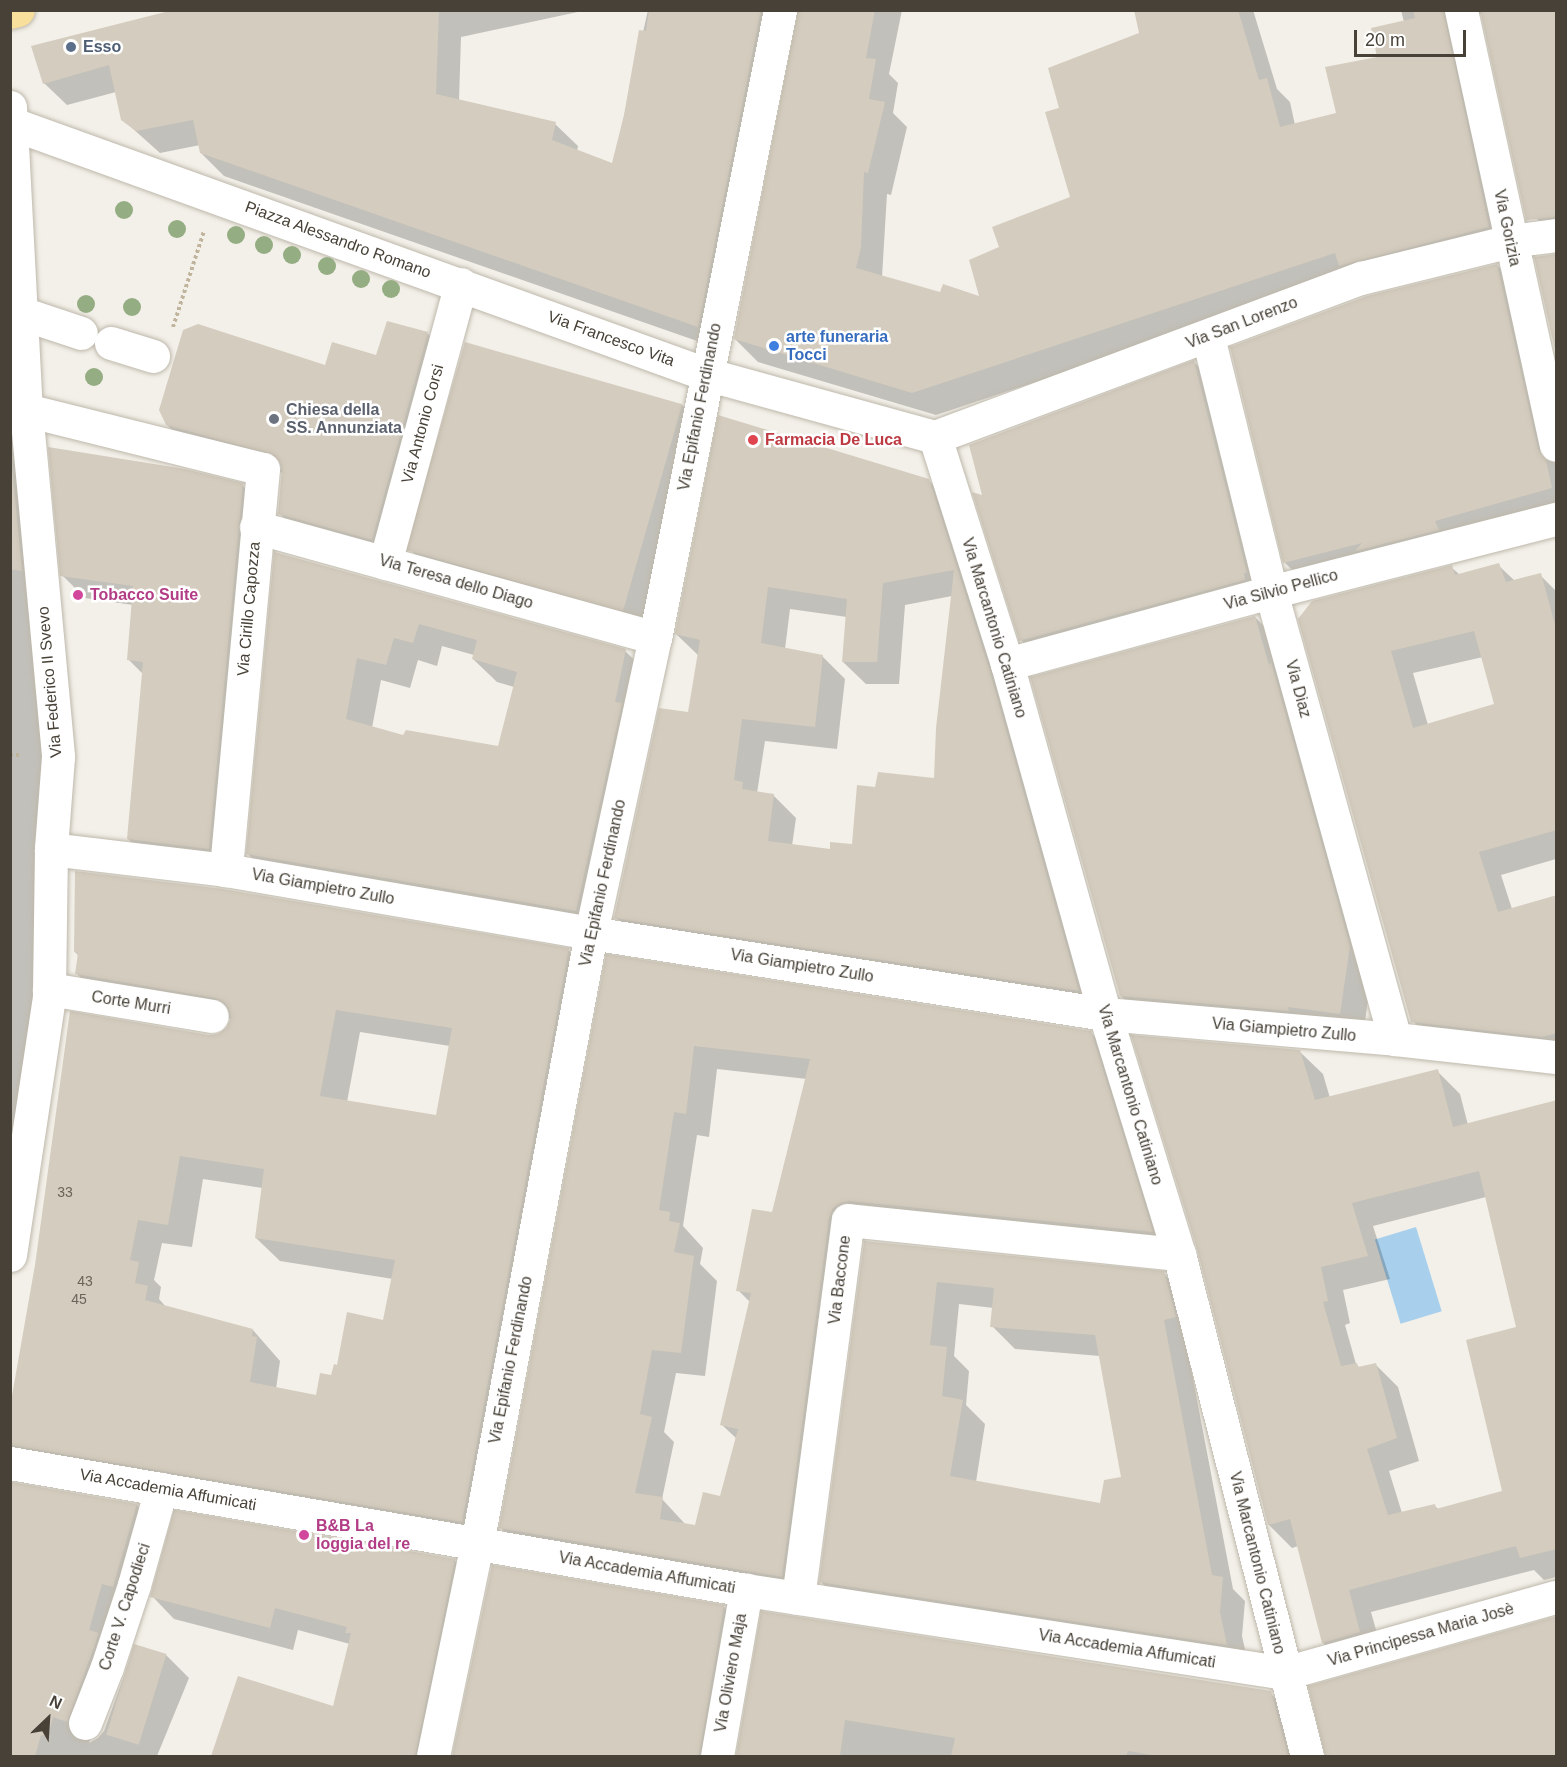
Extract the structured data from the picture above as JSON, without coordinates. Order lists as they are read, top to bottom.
{
  "streets": {
    "street": [
      "Via Gorizia",
      "Piazza Alessandro Romano",
      "Via San Lorenzo",
      "Via Francesco Vita",
      "Via Epifanio Ferdinando",
      "Via Antonio Corsi",
      "Via Teresa dello Diago",
      "Via Silvio Pellico",
      "Via Cirillo Capozza",
      "Via Marcantonio Catiniano",
      "Via Federico II Svevo",
      "Via Diaz",
      "Via Giampietro Zullo",
      "Corte Murri",
      "Via Baccone",
      "Via Accademia Affumicati",
      "Corte V. Capodieci",
      "Via Principessa Maria Josè",
      "Via Oliviero Maja"
    ]
  },
  "crossings": [
    ["Via Gorizia", "Via San Lorenzo"],
    ["Piazza Alessandro Romano", "Via Francesco Vita"],
    ["Piazza Alessandro Romano", "Via Antonio Corsi"],
    ["Piazza Alessandro Romano", "Via Federico II Svevo"],
    ["Via San Lorenzo", "Via Francesco Vita"],
    ["Via San Lorenzo", "Via Marcantonio Catiniano"],
    ["Via San Lorenzo", "Via Diaz"],
    ["Via Francesco Vita", "Via Epifanio Ferdinando"],
    ["Via Francesco Vita", "Via Antonio Corsi"],
    ["Via Francesco Vita", "Via Marcantonio Catiniano"],
    ["Via Epifanio Ferdinando", "Via Teresa dello Diago"],
    ["Via Epifanio Ferdinando", "Via Giampietro Zullo"],
    ["Via Epifanio Ferdinando", "Via Accademia Affumicati"],
    ["Via Antonio Corsi", "Via Teresa dello Diago"],
    ["Via Teresa dello Diago", "Via Cirillo Capozza"],
    ["Via Silvio Pellico", "Via Marcantonio Catiniano"],
    ["Via Silvio Pellico", "Via Diaz"],
    ["Via Cirillo Capozza", "Via Federico II Svevo"],
    ["Via Cirillo Capozza", "Via Giampietro Zullo"],
    ["Via Marcantonio Catiniano", "Via Giampietro Zullo"],
    ["Via Marcantonio Catiniano", "Via Baccone"],
    ["Via Marcantonio Catiniano", "Via Accademia Affumicati"],
    ["Via Marcantonio Catiniano", "Via Principessa Maria Josè"],
    ["Via Federico II Svevo", "Via Giampietro Zullo"],
    ["Via Federico II Svevo", "Corte Murri"],
    ["Via Diaz", "Via Giampietro Zullo"],
    ["Via Baccone", "Via Accademia Affumicati"],
    ["Via Accademia Affumicati", "Corte V. Capodieci"],
    ["Via Accademia Affumicati", "Via Principessa Maria Josè"],
    ["Via Accademia Affumicati", "Via Oliviero Maja"]
  ],
  "places": [
    "Esso",
    "arte funeraria Tocci",
    "Chiesa della SS. Annunziata",
    "Farmacia De Luca",
    "Tobacco Suite",
    "B&B La loggia del re"
  ],
  "house_numbers": ["33", "43", "45"],
  "scale_bar": "20 m",
  "north": "top right"
}
